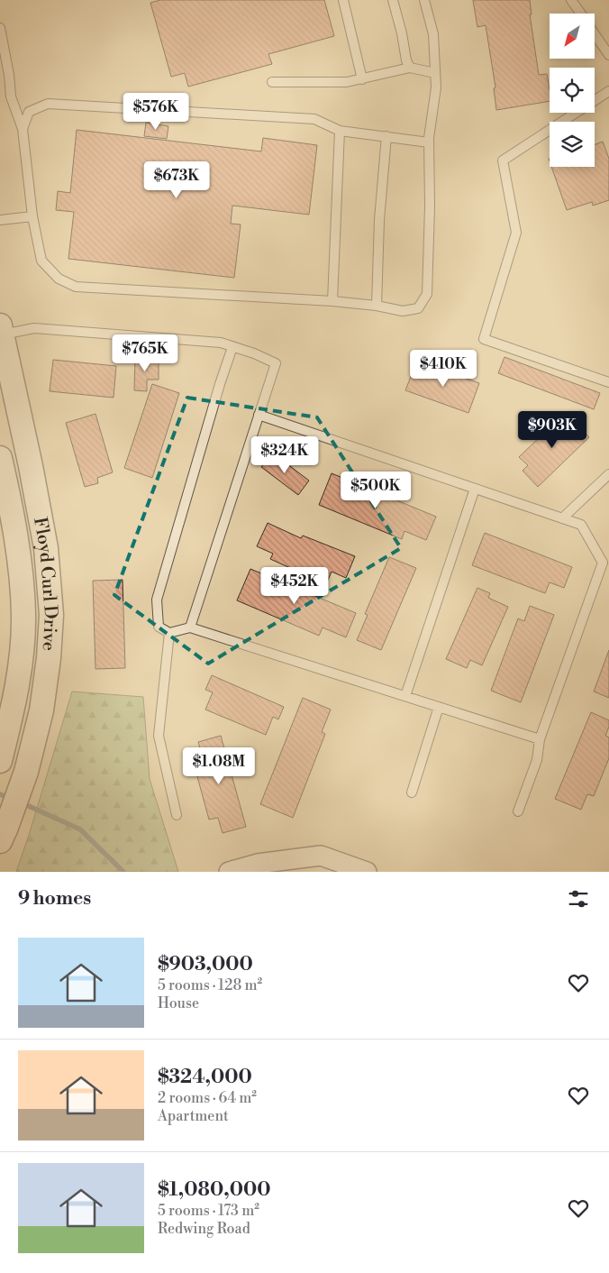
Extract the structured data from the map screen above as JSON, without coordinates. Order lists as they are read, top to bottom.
{
  "streets": {
    "street": ["Floyd Curl Drive"]
  },
  "north": "bottom left",
  "page": {
    "price": [
      "$576K",
      "$673K",
      "$765K",
      "$410K",
      "$903K",
      "$324K",
      "$500K",
      "$452K",
      "$1.08M"
    ],
    "heading": "9 homes",
    "list": [
      {
        "name": "$903,000",
        "note": "5 rooms · 128 m² · House"
      },
      {
        "name": "$324,000",
        "note": "2 rooms · 64 m² · Apartment"
      },
      {
        "name": "$1,080,000",
        "note": "5 rooms · 173 m² · Redwing Road"
      }
    ]
  }
}
